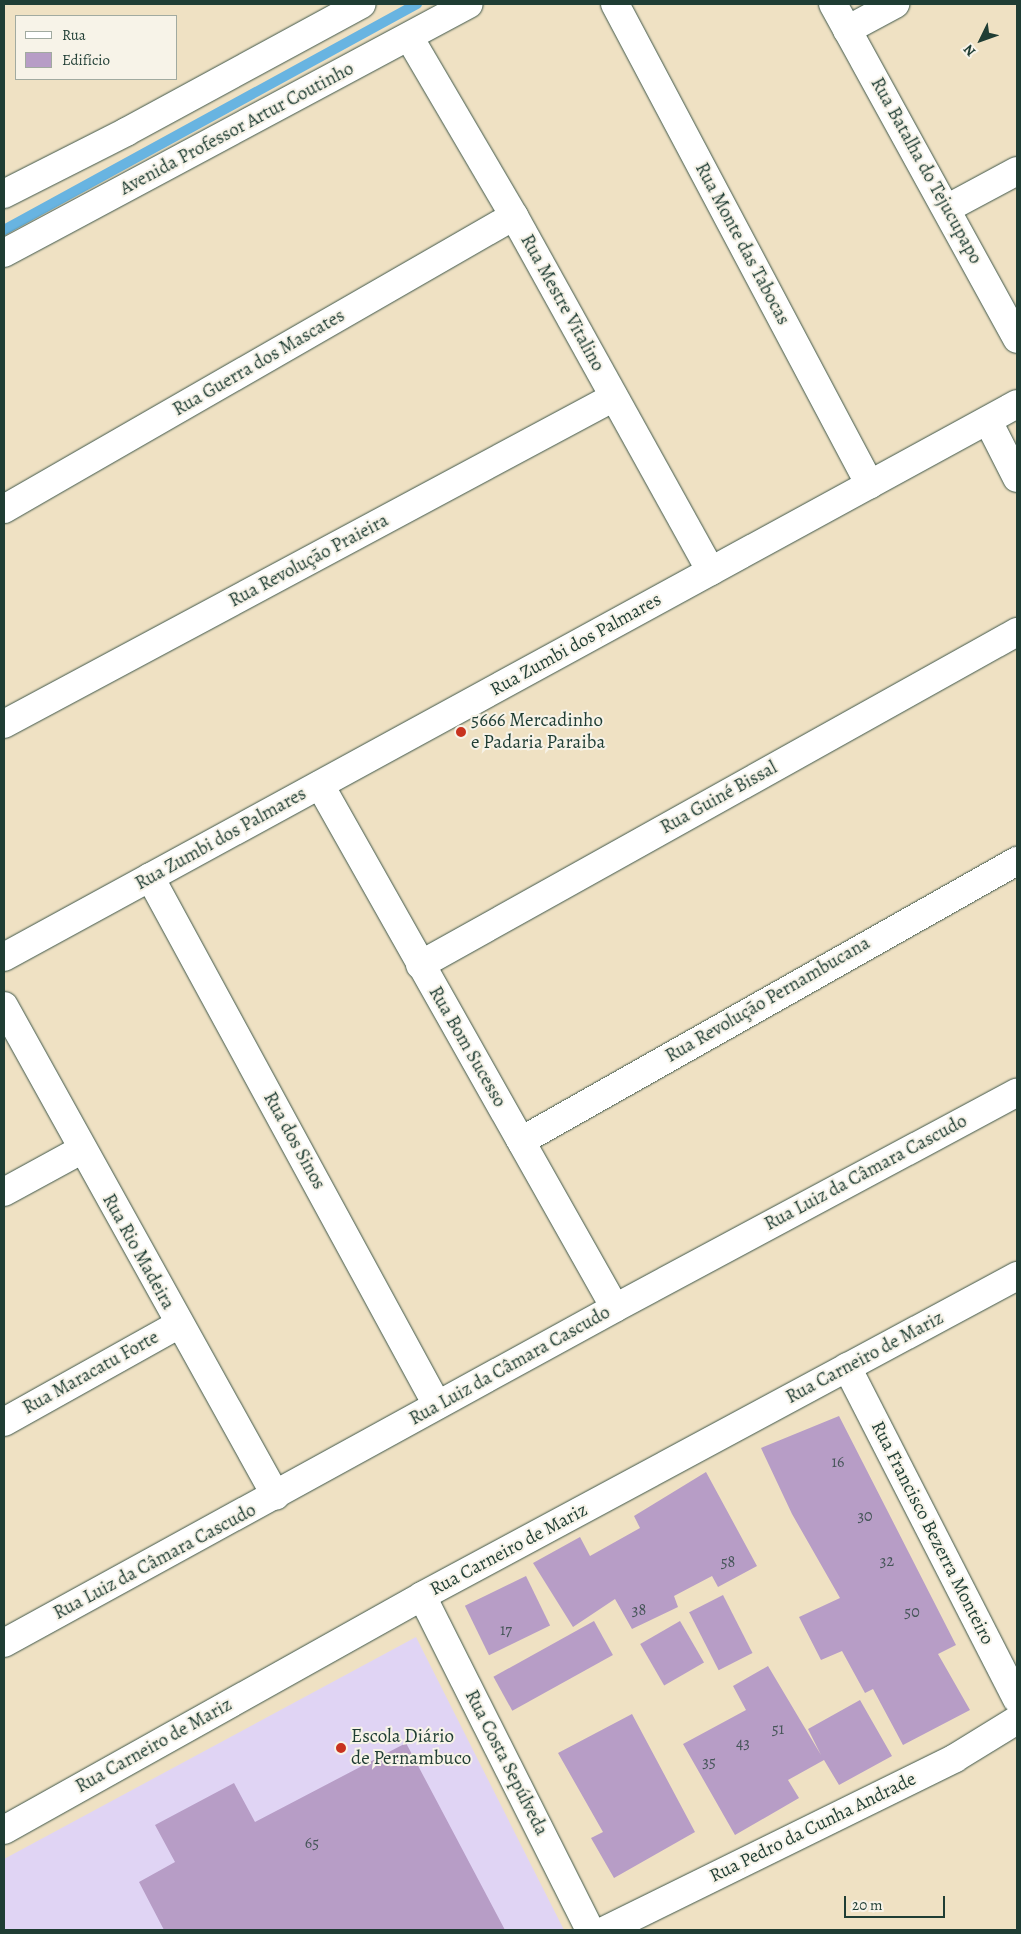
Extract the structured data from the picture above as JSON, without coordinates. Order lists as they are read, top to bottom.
{
  "streets": {
    "street": [
      "Avenida Professor Artur Coutinho",
      "Rua Batalha do Tejucupapo",
      "Rua Monte das Tabocas",
      "Rua Mestre Vitalino",
      "Rua Guerra dos Mascates",
      "Rua Revolução Praieira",
      "Rua Zumbi dos Palmares",
      "Rua Guiné Bissal",
      "Rua Revolução Pernambucana",
      "Rua Bom Sucesso",
      "Rua dos Sinos",
      "Rua Luiz da Câmara Cascudo",
      "Rua Rio Madeira",
      "Rua Carneiro de Mariz",
      "Rua Maracatu Forte",
      "Rua Francisco Bezerra Monteiro",
      "Rua Costa Sepúlveda",
      "Rua Pedro da Cunha Andrade"
    ]
  },
  "crossings": [
    ["Avenida Professor Artur Coutinho", "Rua Mestre Vitalino"],
    ["Rua Monte das Tabocas", "Rua Zumbi dos Palmares"],
    ["Rua Mestre Vitalino", "Rua Guerra dos Mascates"],
    ["Rua Mestre Vitalino", "Rua Revolução Praieira"],
    ["Rua Mestre Vitalino", "Rua Zumbi dos Palmares"],
    ["Rua Zumbi dos Palmares", "Rua Bom Sucesso"],
    ["Rua Zumbi dos Palmares", "Rua dos Sinos"],
    ["Rua Guiné Bissal", "Rua Bom Sucesso"],
    ["Rua Revolução Pernambucana", "Rua Bom Sucesso"],
    ["Rua Bom Sucesso", "Rua Luiz da Câmara Cascudo"],
    ["Rua dos Sinos", "Rua Luiz da Câmara Cascudo"],
    ["Rua Luiz da Câmara Cascudo", "Rua Rio Madeira"],
    ["Rua Rio Madeira", "Rua Maracatu Forte"],
    ["Rua Carneiro de Mariz", "Rua Francisco Bezerra Monteiro"],
    ["Rua Carneiro de Mariz", "Rua Costa Sepúlveda"]
  ],
  "places": ["5666 Mercadinho e Padaria Paraiba", "Escola Diário de Pernambuco"],
  "house_numbers": [
    "16",
    "30",
    "32",
    "58",
    "38",
    "50",
    "17",
    "51",
    "43",
    "35",
    "65"
  ],
  "legend": ["Rua", "Edifício"],
  "scale_bar": "20 m",
  "north": "bottom left"
}
